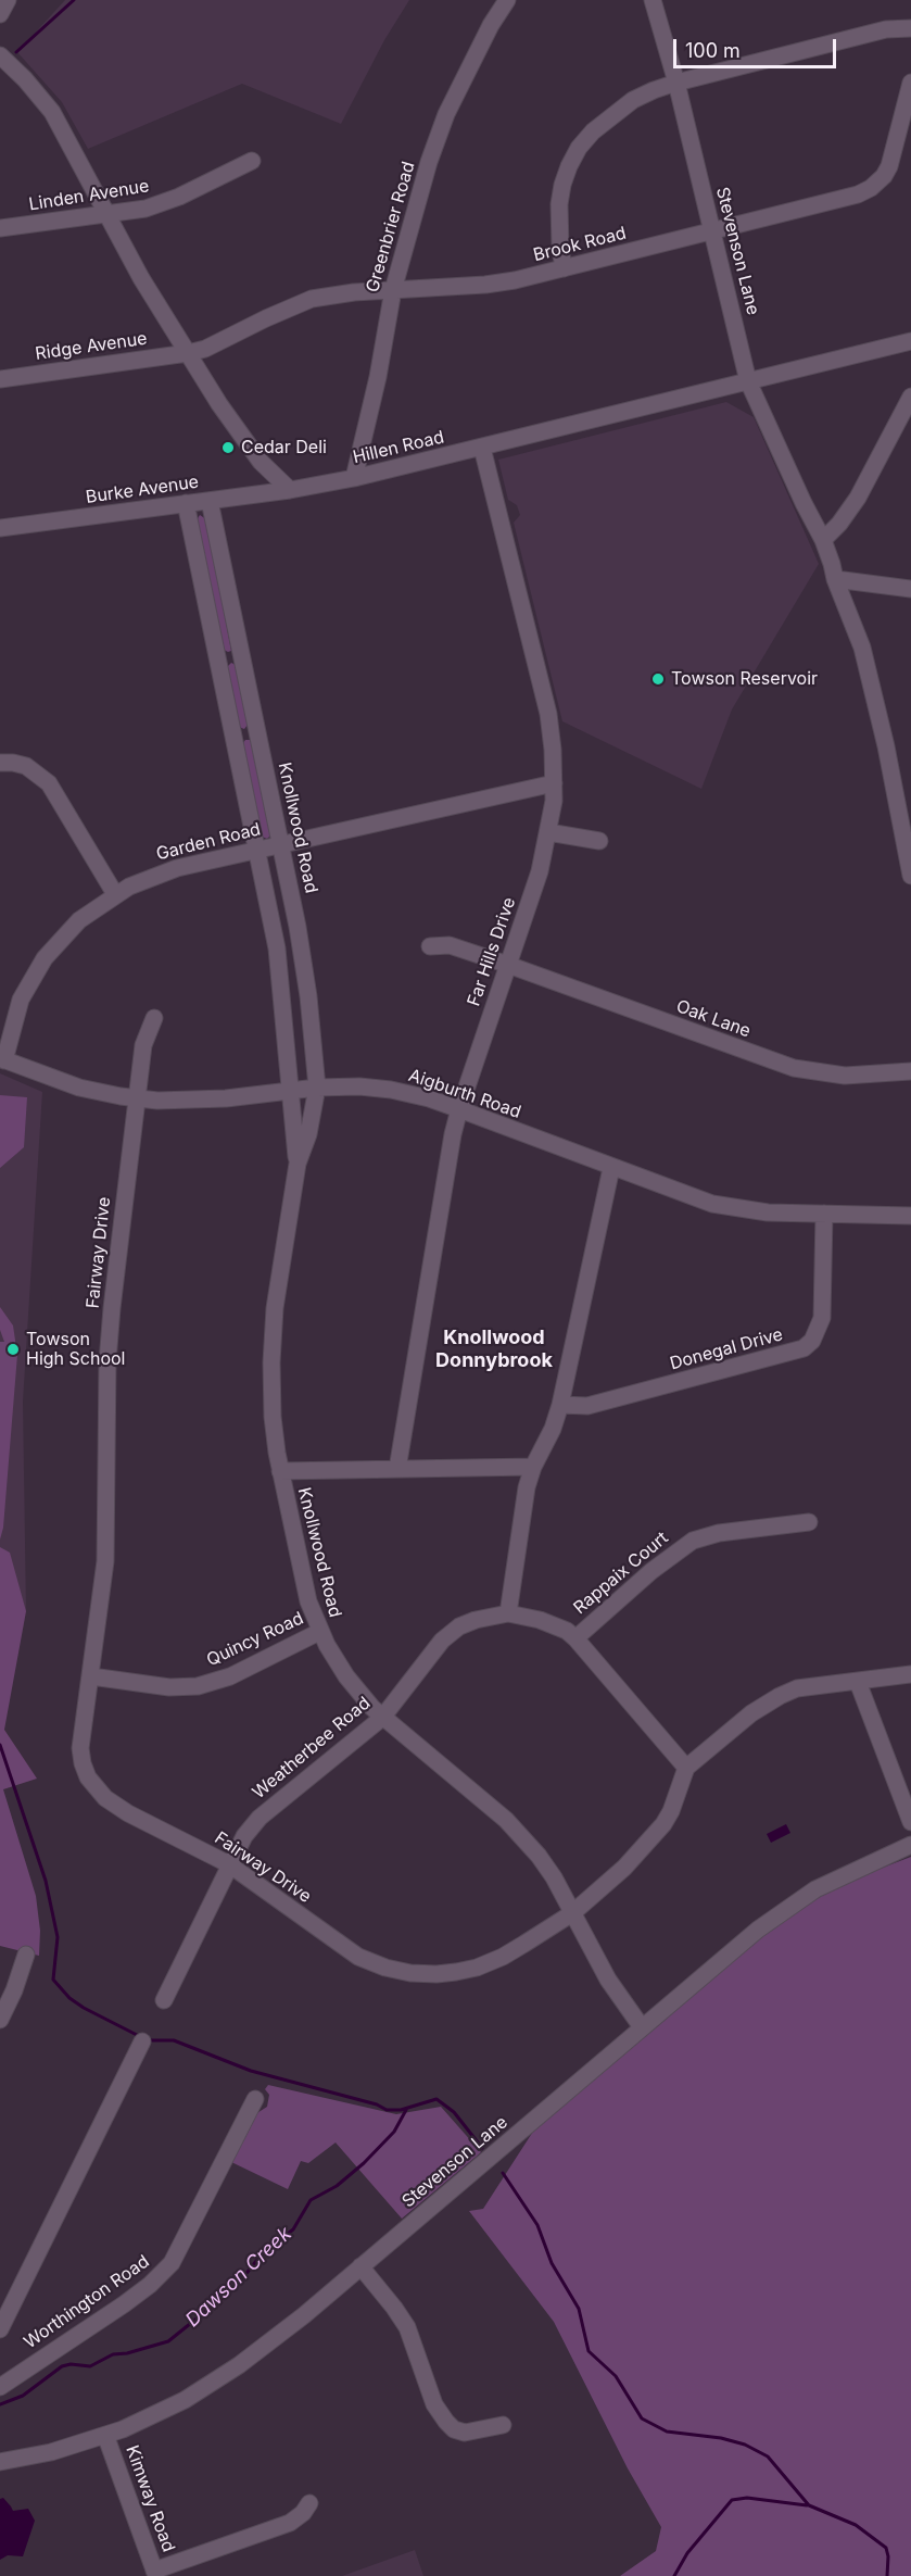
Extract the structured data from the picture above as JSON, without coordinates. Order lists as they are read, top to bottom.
{
  "streets": {
    "street": [
      "Linden Avenue",
      "Greenbrier Road",
      "Brook Road",
      "Stevenson Lane",
      "Ridge Avenue",
      "Hillen Road",
      "Burke Avenue",
      "Knollwood Road",
      "Garden Road",
      "Far Hills Drive",
      "Oak Lane",
      "Aigburth Road",
      "Fairway Drive",
      "Donegal Drive",
      "Rappaix Court",
      "Quincy Road",
      "Weatherbee Road",
      "Worthington Road",
      "Kimway Road"
    ]
  },
  "crossings": [
    ["Greenbrier Road", "Brook Road"],
    ["Greenbrier Road", "Hillen Road"],
    ["Brook Road", "Stevenson Lane"],
    ["Brook Road", "Ridge Avenue"],
    ["Stevenson Lane", "Hillen Road"],
    ["Stevenson Lane", "Knollwood Road"],
    ["Stevenson Lane", "Kimway Road"],
    ["Hillen Road", "Burke Avenue"],
    ["Hillen Road", "Far Hills Drive"],
    ["Burke Avenue", "Knollwood Road"],
    ["Knollwood Road", "Garden Road"],
    ["Knollwood Road", "Aigburth Road"],
    ["Knollwood Road", "Fairway Drive"],
    ["Knollwood Road", "Quincy Road"],
    ["Knollwood Road", "Weatherbee Road"],
    ["Garden Road", "Far Hills Drive"],
    ["Garden Road", "Aigburth Road"],
    ["Far Hills Drive", "Oak Lane"],
    ["Far Hills Drive", "Aigburth Road"],
    ["Aigburth Road", "Fairway Drive"],
    ["Aigburth Road", "Donegal Drive"],
    ["Fairway Drive", "Quincy Road"],
    ["Fairway Drive", "Weatherbee Road"],
    ["Rappaix Court", "Weatherbee Road"]
  ],
  "districts": ["Knollwood Donnybrook"],
  "water": ["Dawson Creek"],
  "places": ["Cedar Deli", "Towson Reservoir", "Towson High School"],
  "scale_bar": "100 m"
}
